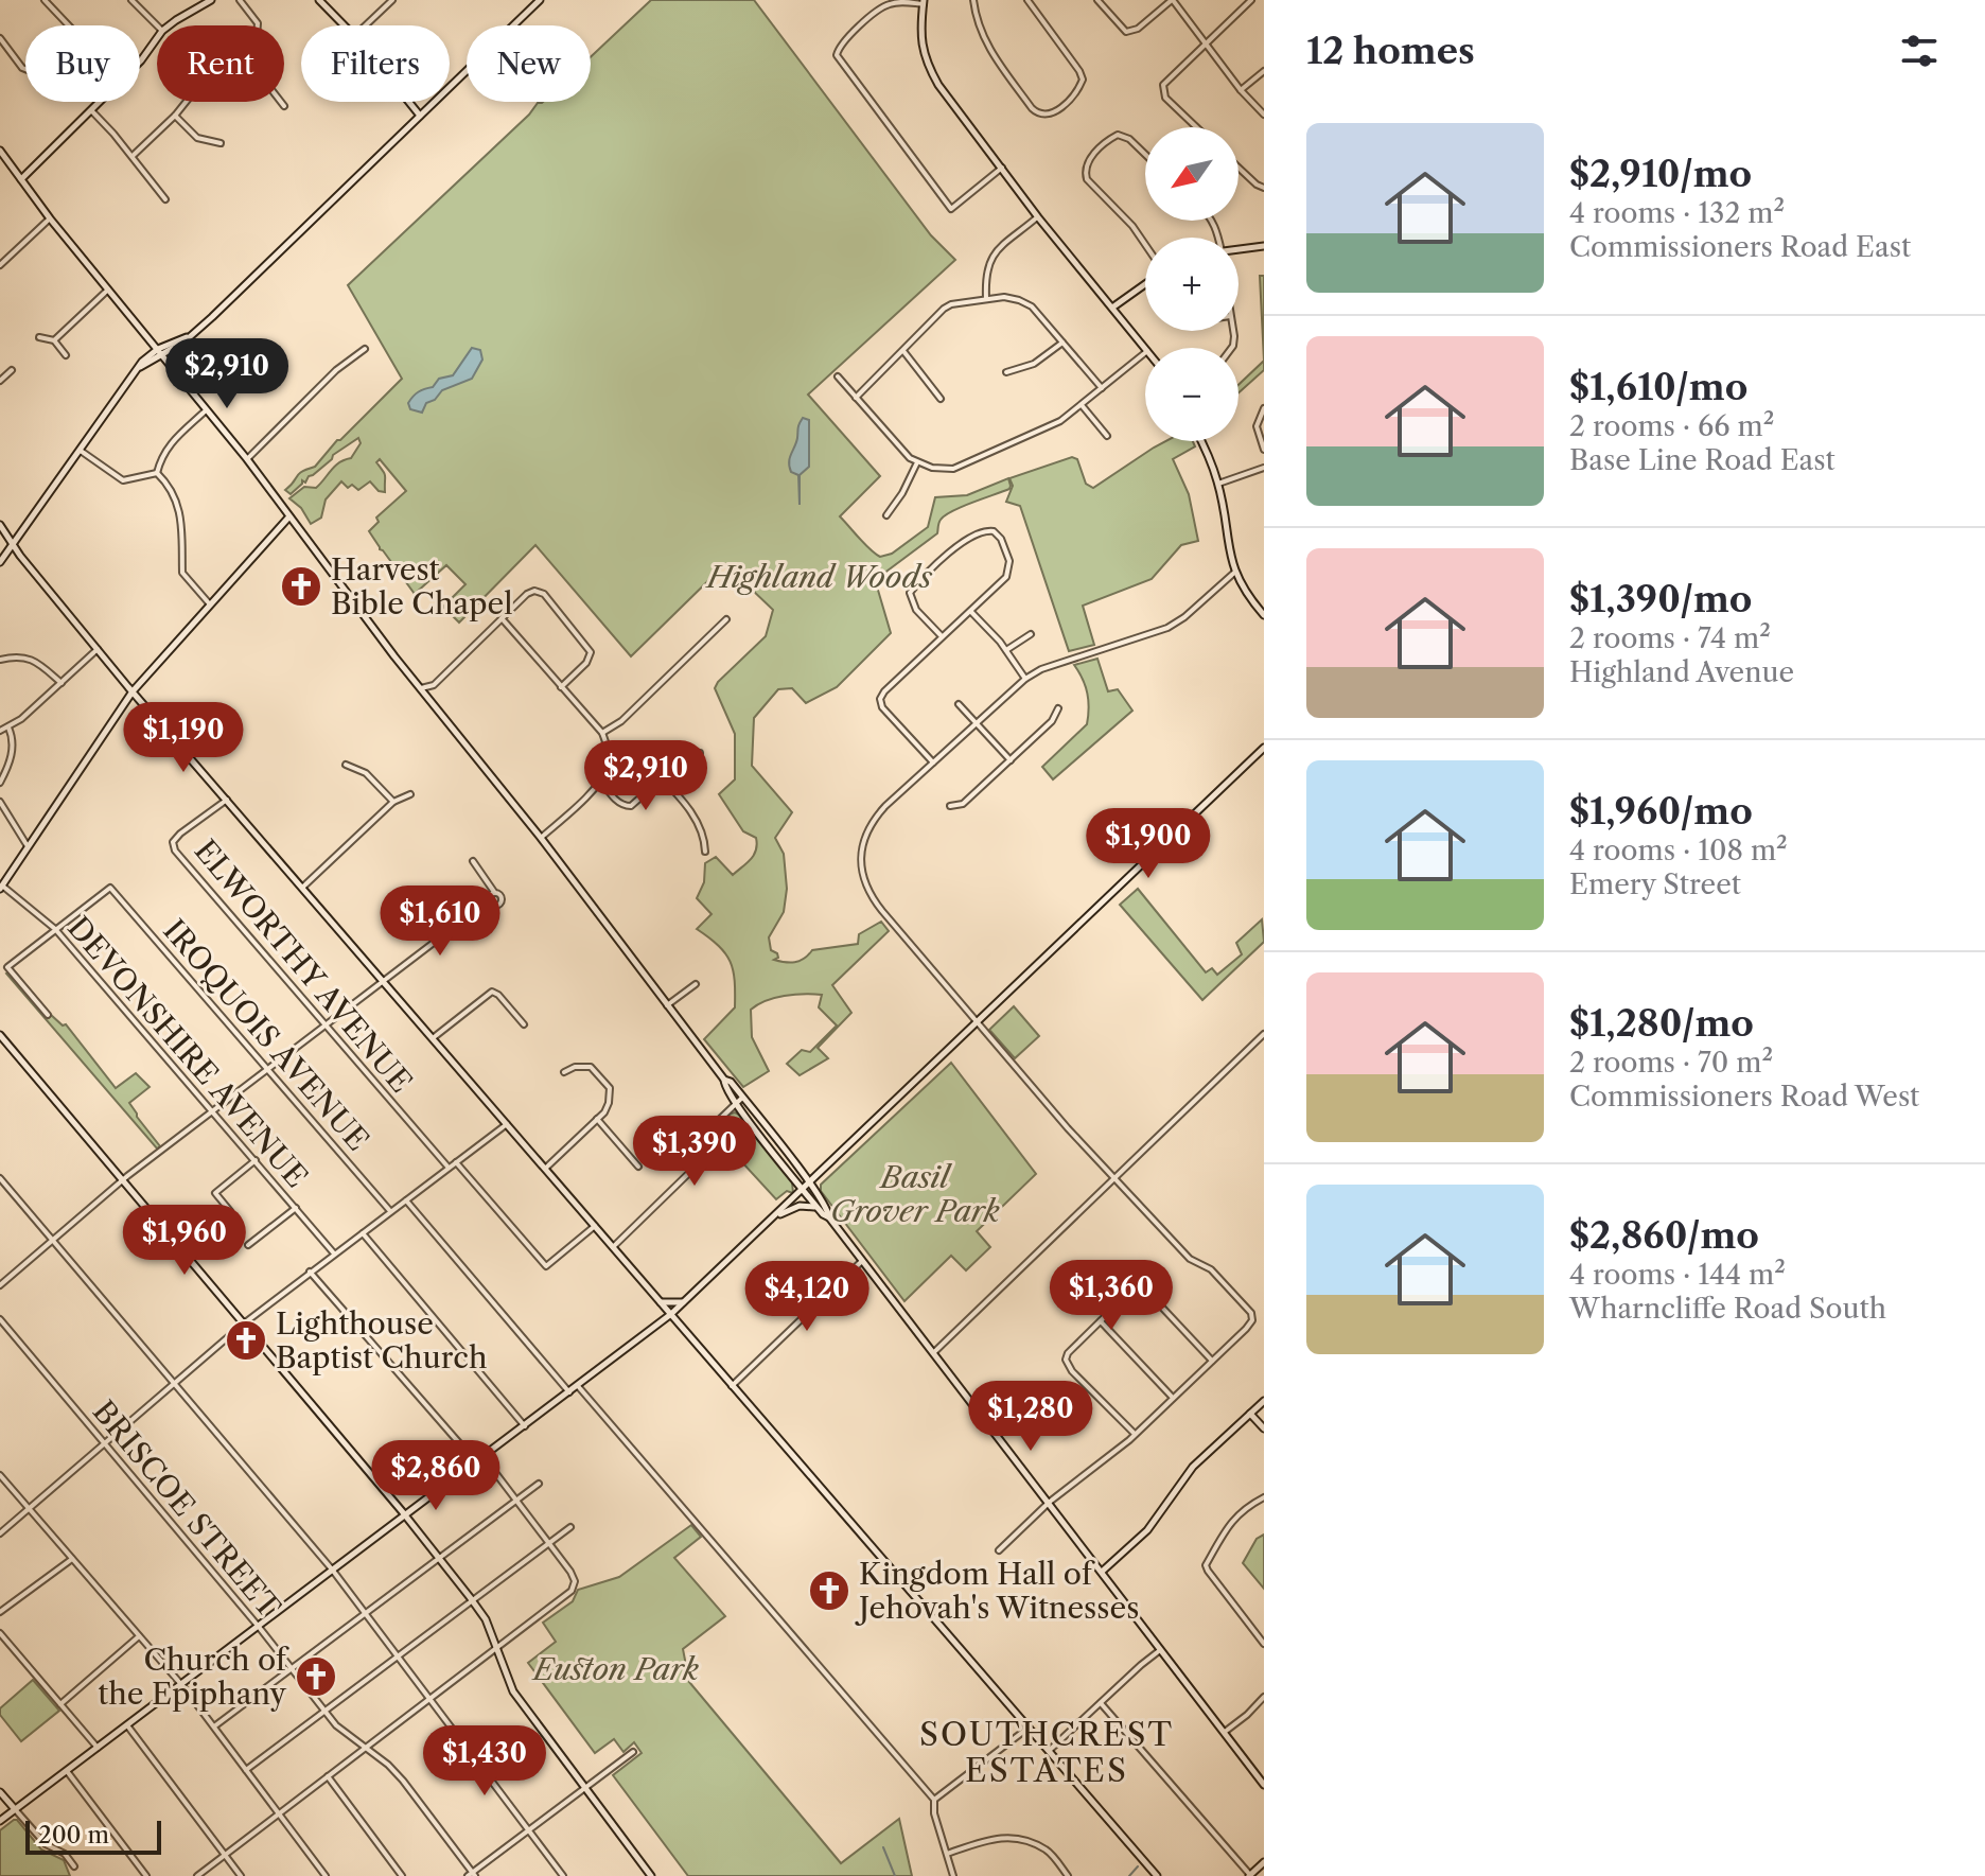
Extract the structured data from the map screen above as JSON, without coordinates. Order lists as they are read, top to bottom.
{
  "streets": {
    "street": [
      "ELWORTHY AVENUE",
      "IROQUOIS AVENUE",
      "DEVONSHIRE AVENUE",
      "BRISCOE STREET"
    ]
  },
  "crossings": [
    ["IROQUOIS AVENUE", "DEVONSHIRE AVENUE"]
  ],
  "districts": ["SOUTHCREST ESTATES"],
  "parks": ["Highland Woods", "Basil Grover Park", "Euston Park"],
  "places": {
    "church": [
      "Harvest Bible Chapel",
      "Lighthouse Baptist Church",
      "Kingdom Hall of Jehovah's Witnesses",
      "Church of the Epiphany"
    ]
  },
  "scale_bar": "200 m",
  "north": "bottom left",
  "page": {
    "heading": "12 homes",
    "chip": [
      "Buy",
      "Rent",
      "Filters",
      "New"
    ],
    "list": [
      {
        "name": "$2,910/mo",
        "note": "4 rooms · 132 m² · Commissioners Road East"
      },
      {
        "name": "$1,610/mo",
        "note": "2 rooms · 66 m² · Base Line Road East"
      },
      {
        "name": "$1,390/mo",
        "note": "2 rooms · 74 m² · Highland Avenue"
      },
      {
        "name": "$1,960/mo",
        "note": "4 rooms · 108 m² · Emery Street"
      },
      {
        "name": "$1,280/mo",
        "note": "2 rooms · 70 m² · Commissioners Road West"
      },
      {
        "name": "$2,860/mo",
        "note": "4 rooms · 144 m² · Wharncliffe Road South"
      }
    ],
    "map_buttons": ["+", "−"],
    "price": [
      "$2,910",
      "$1,190",
      "$2,910",
      "$1,900",
      "$1,610",
      "$1,390",
      "$1,960",
      "$1,360",
      "$4,120",
      "$1,280",
      "$2,860",
      "$1,430"
    ],
    "scale": "200 m"
  }
}
